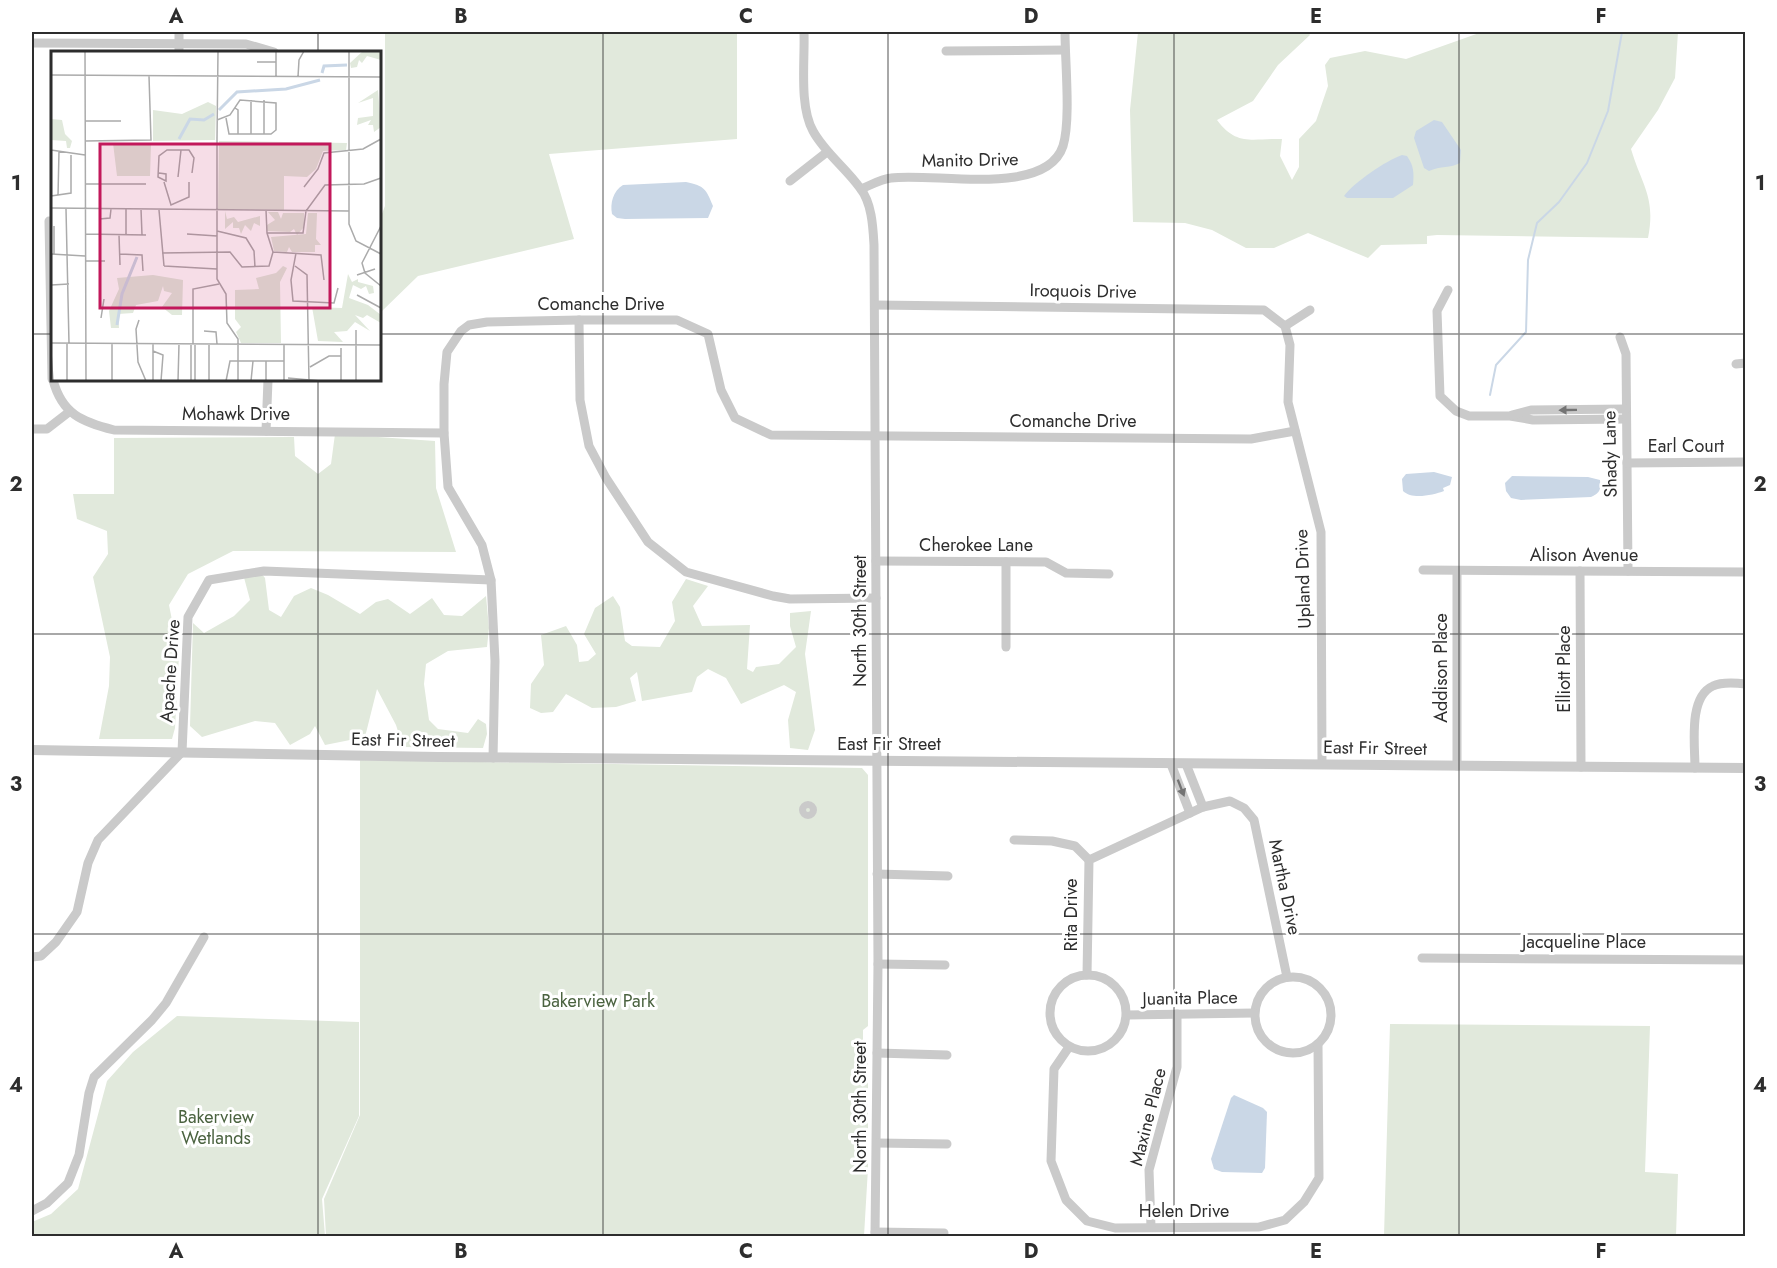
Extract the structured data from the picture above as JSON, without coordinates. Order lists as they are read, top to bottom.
{
  "streets": {
    "street": [
      "Manito Drive",
      "Iroquois Drive",
      "Comanche Drive",
      "Mohawk Drive",
      "Earl Court",
      "Shady Lane",
      "Cherokee Lane",
      "Alison Avenue",
      "Upland Drive",
      "North 30th Street",
      "Addison Place",
      "Elliott Place",
      "Apache Drive",
      "East Fir Street",
      "Martha Drive",
      "Rita Drive",
      "Jacqueline Place",
      "Juanita Place",
      "Maxine Place",
      "Helen Drive"
    ]
  },
  "crossings": [
    ["Manito Drive", "North 30th Street"],
    ["Iroquois Drive", "Upland Drive"],
    ["Iroquois Drive", "North 30th Street"],
    ["Comanche Drive", "Mohawk Drive"],
    ["Comanche Drive", "Upland Drive"],
    ["Comanche Drive", "North 30th Street"],
    ["Comanche Drive", "Apache Drive"],
    ["Comanche Drive", "East Fir Street"],
    ["Earl Court", "Shady Lane"],
    ["Shady Lane", "Alison Avenue"],
    ["Cherokee Lane", "North 30th Street"],
    ["Alison Avenue", "Addison Place"],
    ["Alison Avenue", "Elliott Place"],
    ["Upland Drive", "East Fir Street"],
    ["North 30th Street", "East Fir Street"],
    ["Addison Place", "East Fir Street"],
    ["Elliott Place", "East Fir Street"],
    ["Apache Drive", "East Fir Street"],
    ["Martha Drive", "Rita Drive"],
    ["Martha Drive", "Juanita Place"],
    ["Martha Drive", "Helen Drive"],
    ["Rita Drive", "Juanita Place"],
    ["Rita Drive", "Helen Drive"],
    ["Juanita Place", "Maxine Place"],
    ["Juanita Place", "Helen Drive"],
    ["Maxine Place", "Helen Drive"]
  ],
  "parks": ["Bakerview Park", "Bakerview Wetlands"],
  "grid": {
    "columns": [
      "A",
      "B",
      "C",
      "D",
      "E",
      "F"
    ],
    "rows": [
      "1",
      "2",
      "3",
      "4"
    ]
  }
}
